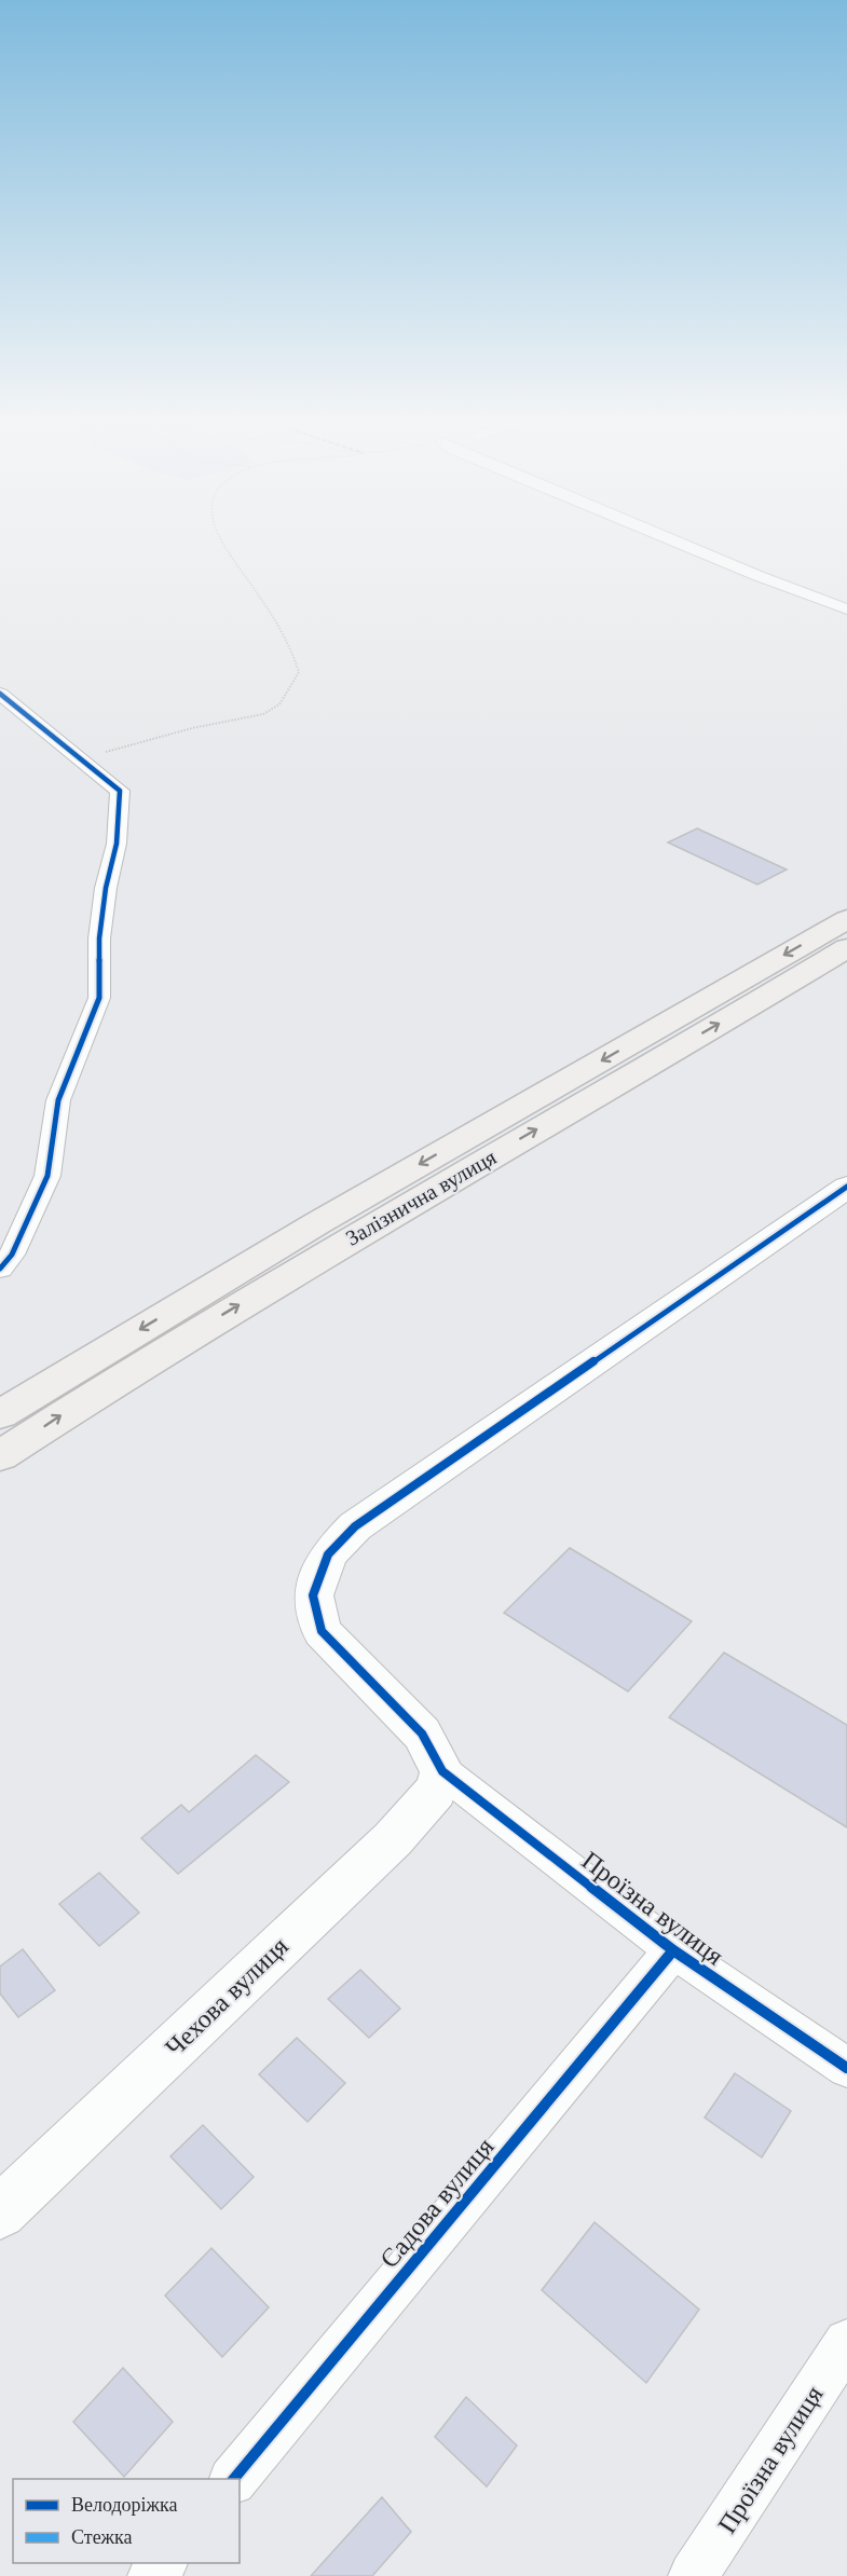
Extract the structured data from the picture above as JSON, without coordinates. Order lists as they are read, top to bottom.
{
  "streets": {
    "main road": ["Залізнична вулиця"],
    "street": ["Проїзна вулиця", "Чехова вулиця", "Садова вулиця"]
  },
  "crossings": [
    ["Проїзна вулиця", "Чехова вулиця"],
    ["Проїзна вулиця", "Садова вулиця"]
  ],
  "legend": ["Велодоріжка", "Стежка"]
}
